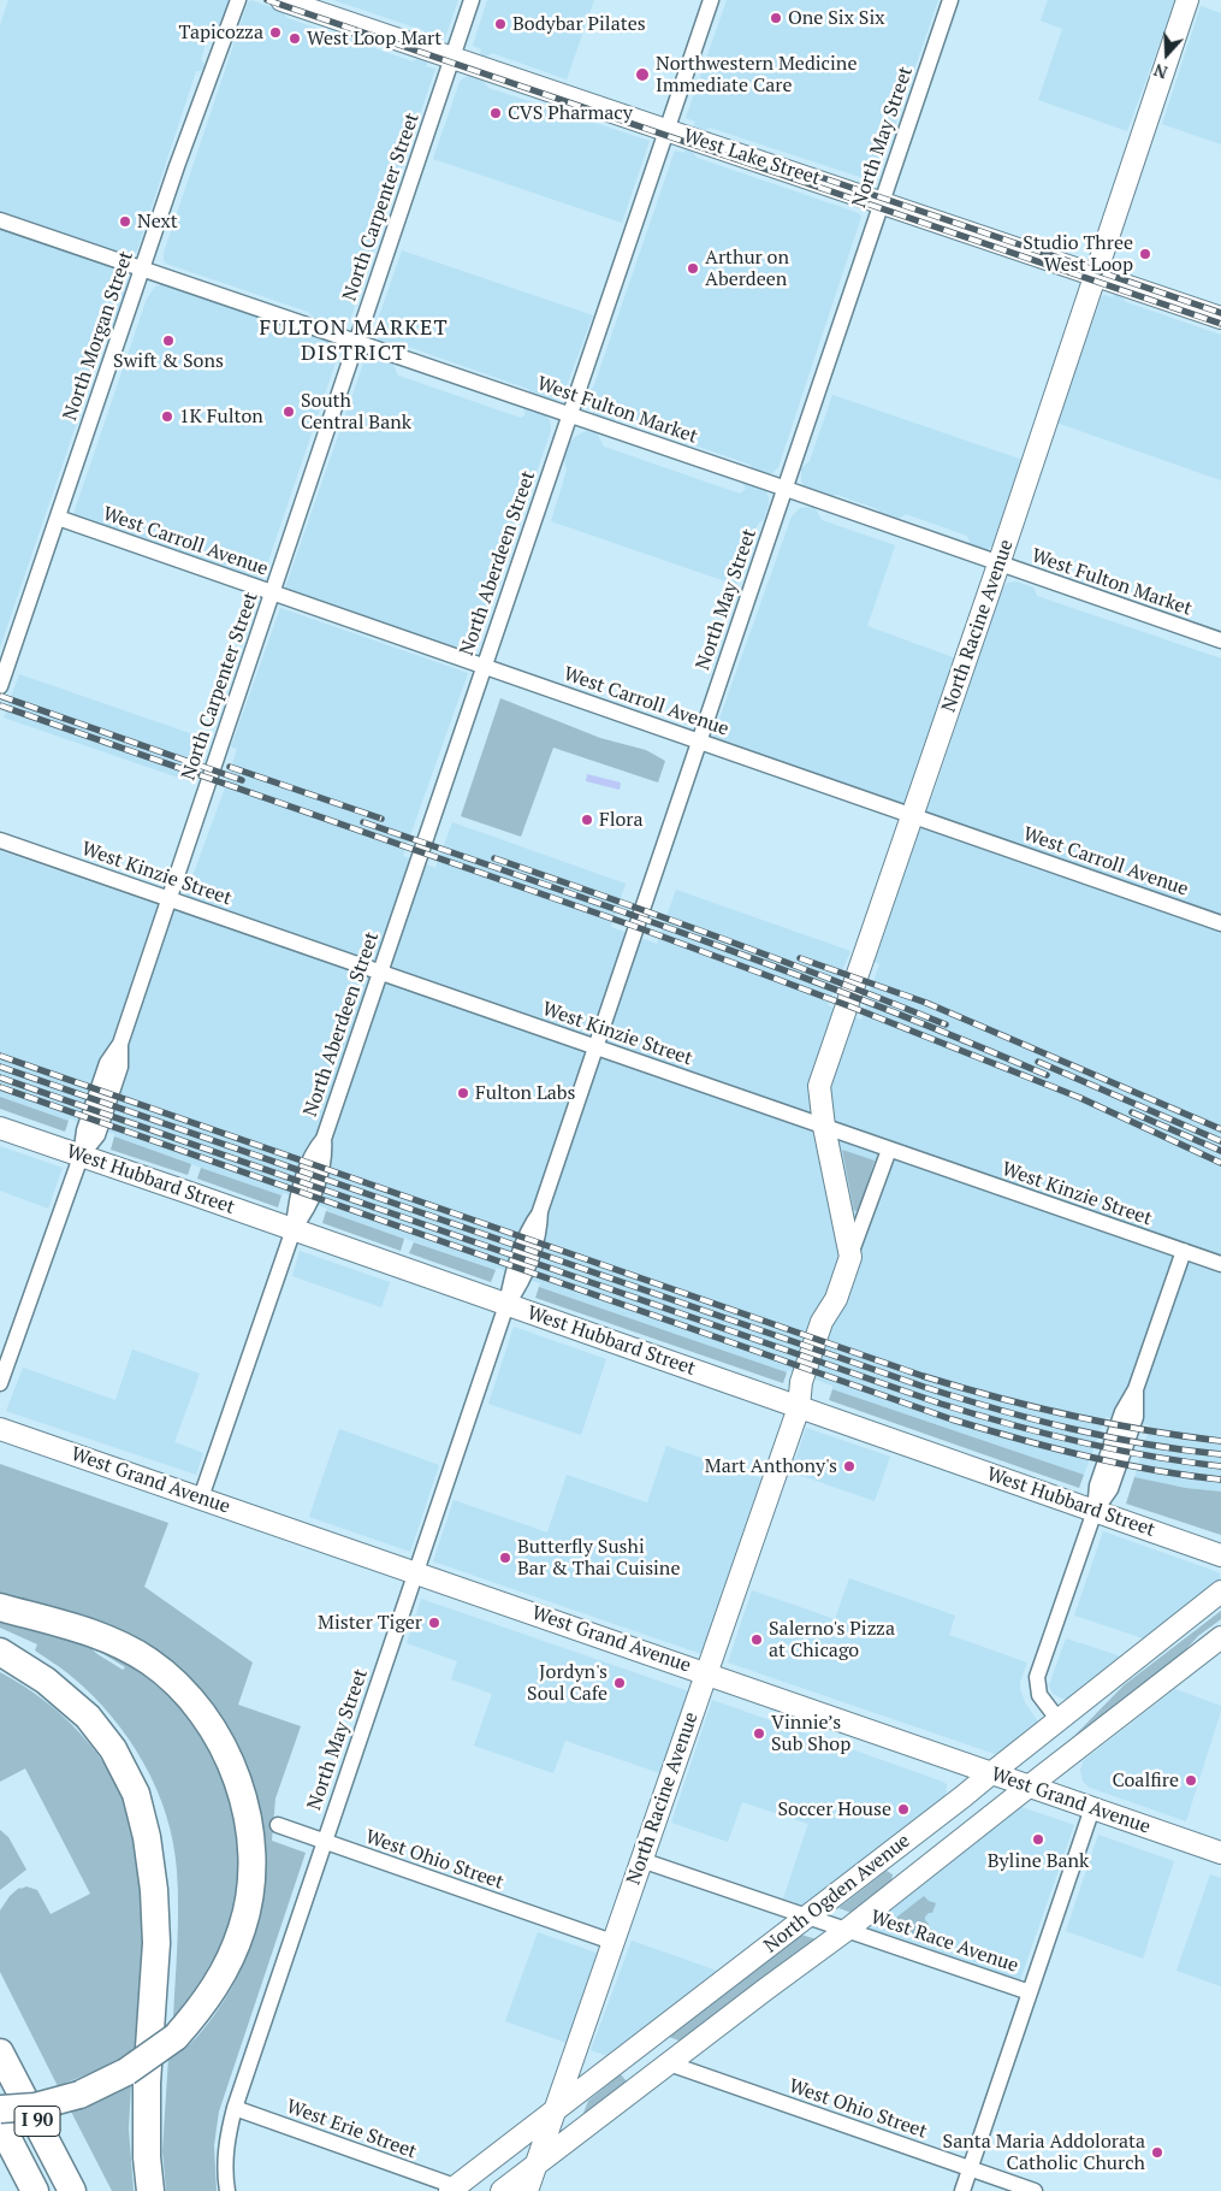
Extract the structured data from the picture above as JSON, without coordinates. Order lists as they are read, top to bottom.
{
  "streets": {
    "highway": ["I 90"],
    "main road": [
      "West Lake Street",
      "North Racine Avenue",
      "West Hubbard Street",
      "West Grand Avenue",
      "North Ogden Avenue"
    ],
    "street": [
      "North May Street",
      "North Carpenter Street",
      "North Morgan Street",
      "West Fulton Market",
      "West Carroll Avenue",
      "North Aberdeen Street",
      "West Kinzie Street",
      "West Ohio Street",
      "West Race Avenue",
      "West Erie Street"
    ]
  },
  "crossings": [
    ["North May Street", "West Lake Street"],
    ["North May Street", "West Fulton Market"],
    ["North May Street", "West Carroll Avenue"],
    ["North May Street", "West Kinzie Street"],
    ["North May Street", "West Hubbard Street"],
    ["North May Street", "West Grand Avenue"],
    ["North May Street", "West Ohio Street"],
    ["North May Street", "West Erie Street"],
    ["West Lake Street", "North Carpenter Street"],
    ["West Lake Street", "North Aberdeen Street"],
    ["West Lake Street", "North Racine Avenue"],
    ["North Carpenter Street", "West Fulton Market"],
    ["North Carpenter Street", "West Carroll Avenue"],
    ["North Carpenter Street", "West Kinzie Street"],
    ["North Carpenter Street", "West Hubbard Street"],
    ["North Morgan Street", "West Fulton Market"],
    ["North Morgan Street", "West Carroll Avenue"],
    ["West Fulton Market", "North Aberdeen Street"],
    ["West Fulton Market", "North Racine Avenue"],
    ["West Carroll Avenue", "North Aberdeen Street"],
    ["West Carroll Avenue", "North Racine Avenue"],
    ["North Aberdeen Street", "West Kinzie Street"],
    ["North Aberdeen Street", "West Hubbard Street"],
    ["North Aberdeen Street", "West Grand Avenue"],
    ["North Racine Avenue", "West Kinzie Street"],
    ["North Racine Avenue", "West Hubbard Street"],
    ["North Racine Avenue", "West Grand Avenue"],
    ["North Racine Avenue", "West Ohio Street"],
    ["North Racine Avenue", "North Ogden Avenue"],
    ["North Racine Avenue", "West Race Avenue"],
    ["West Grand Avenue", "North Ogden Avenue"],
    ["West Ohio Street", "North Ogden Avenue"],
    ["North Ogden Avenue", "West Race Avenue"],
    ["North Ogden Avenue", "West Erie Street"]
  ],
  "districts": ["FULTON MARKET DISTRICT"],
  "places": [
    "One Six Six",
    "Bodybar Pilates",
    "Tapicozza",
    "West Loop Mart",
    "Northwestern Medicine Immediate Care",
    "CVS Pharmacy",
    "Next",
    "Studio Three West Loop",
    "Arthur on Aberdeen",
    "Swift & Sons",
    "South Central Bank",
    "1K Fulton",
    "Flora",
    "Fulton Labs",
    "Mart Anthony's",
    "Butterfly Sushi Bar & Thai Cuisine",
    "Mister Tiger",
    "Salerno's Pizza at Chicago",
    "Jordyn's Soul Cafe",
    "Vinnie’s Sub Shop",
    "Coalfire",
    "Soccer House",
    "Byline Bank",
    "Santa Maria Addolorata Catholic Church"
  ],
  "north": "bottom"
}
